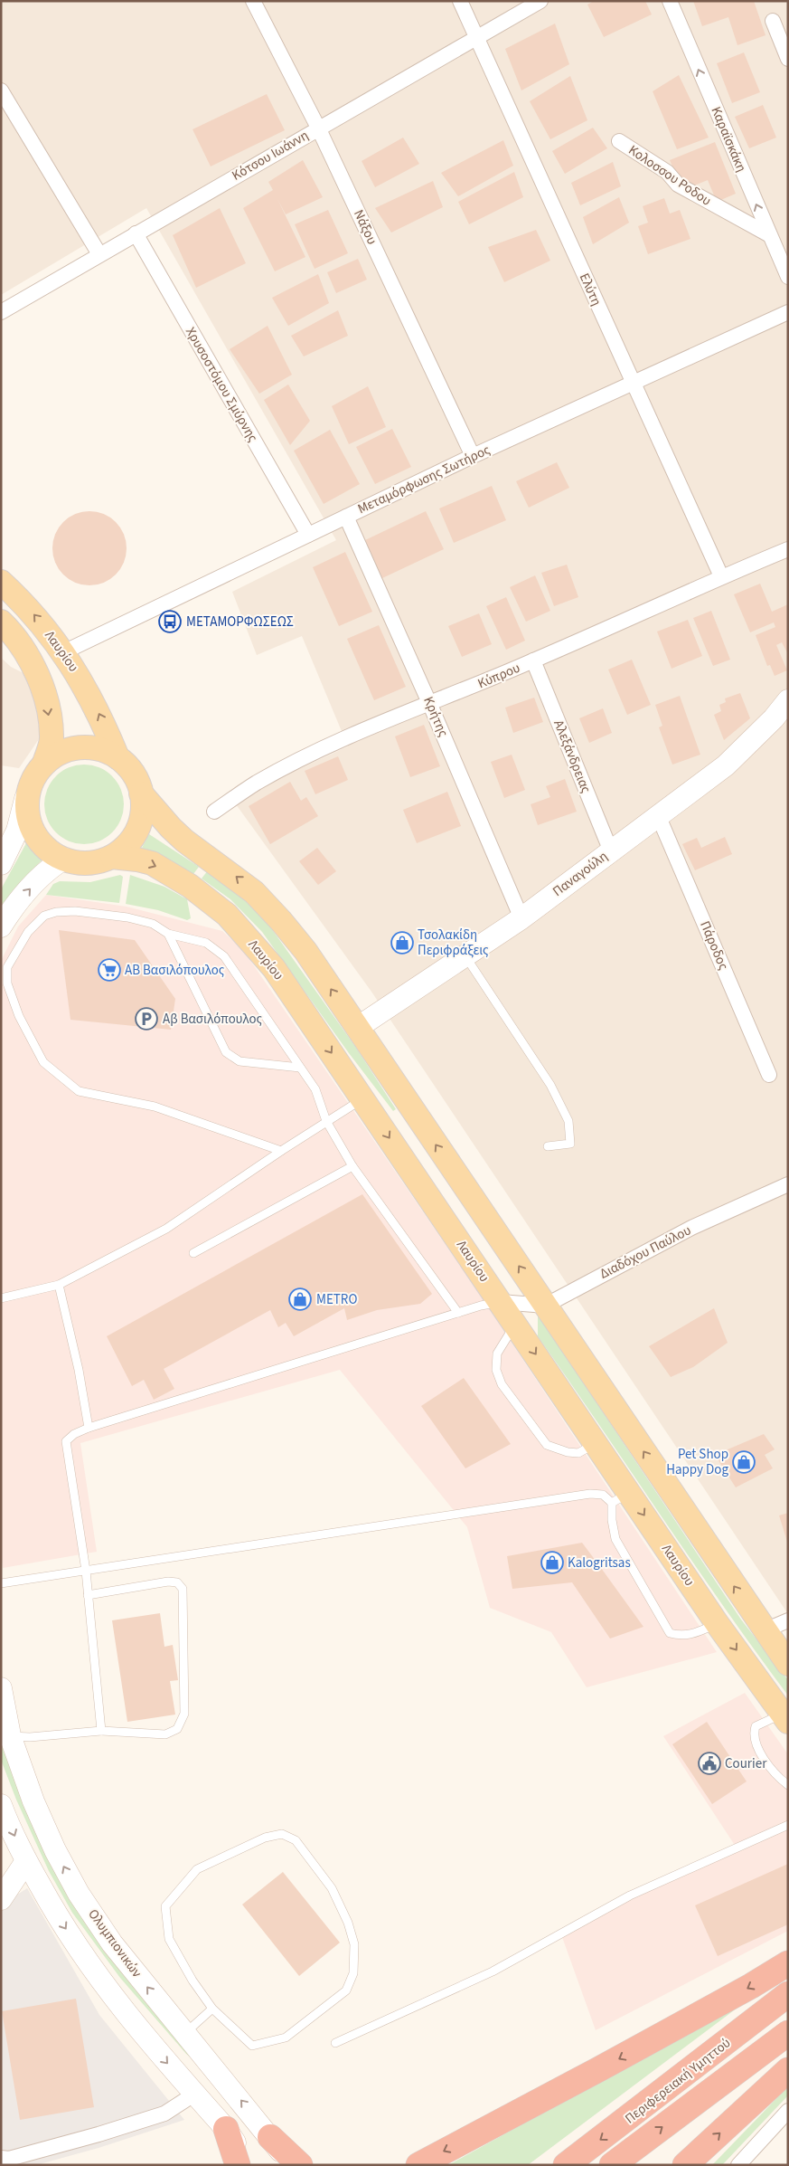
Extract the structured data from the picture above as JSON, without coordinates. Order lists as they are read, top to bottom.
{
  "streets": {
    "highway": ["Περιφερειακή Υμηττού"],
    "main road": ["Λαυρίου", "Παναγούλη", "Ολυμπιονικών"],
    "street": [
      "Καραϊσκάκη",
      "Κότσου Ιωάννη",
      "Κολοσσου Ροδου",
      "Νάξου",
      "Ελύτη",
      "Χρυσοστόμου Σμύρνης",
      "Μεταμόρφωσης Σωτήρος",
      "Κύπρου",
      "Κρήτης",
      "Αλεξάνδρειας",
      "Πάροδος",
      "Διαδόχου Παύλου"
    ]
  },
  "crossings": [
    ["Καραϊσκάκη", "Κολοσσου Ροδου"],
    ["Κότσου Ιωάννη", "Νάξου"],
    ["Κότσου Ιωάννη", "Ελύτη"],
    ["Κότσου Ιωάννη", "Χρυσοστόμου Σμύρνης"],
    ["Νάξου", "Μεταμόρφωσης Σωτήρος"],
    ["Ελύτη", "Μεταμόρφωσης Σωτήρος"],
    ["Ελύτη", "Κύπρου"],
    ["Χρυσοστόμου Σμύρνης", "Μεταμόρφωσης Σωτήρος"],
    ["Μεταμόρφωσης Σωτήρος", "Λαυρίου"],
    ["Μεταμόρφωσης Σωτήρος", "Κρήτης"],
    ["Λαυρίου", "Παναγούλη"],
    ["Λαυρίου", "Διαδόχου Παύλου"],
    ["Κύπρου", "Κρήτης"],
    ["Κύπρου", "Αλεξάνδρειας"],
    ["Κρήτης", "Παναγούλη"],
    ["Αλεξάνδρειας", "Παναγούλη"],
    ["Παναγούλη", "Πάροδος"]
  ],
  "one_way": ["Καραϊσκάκη"],
  "places": {
    "bus stop": ["ΜΕΤΑΜΟΡΦΩΣΕΩΣ"],
    "shop": [
      "Τσολακίδη Περιφράξεις",
      "METRO",
      "Pet Shop Happy Dog",
      "Kalogritsas"
    ],
    "supermarket": ["ΑΒ Βασιλόπουλος"],
    "parking": ["Αβ Βασιλόπουλος"],
    "public building": ["Courier"]
  }
}
